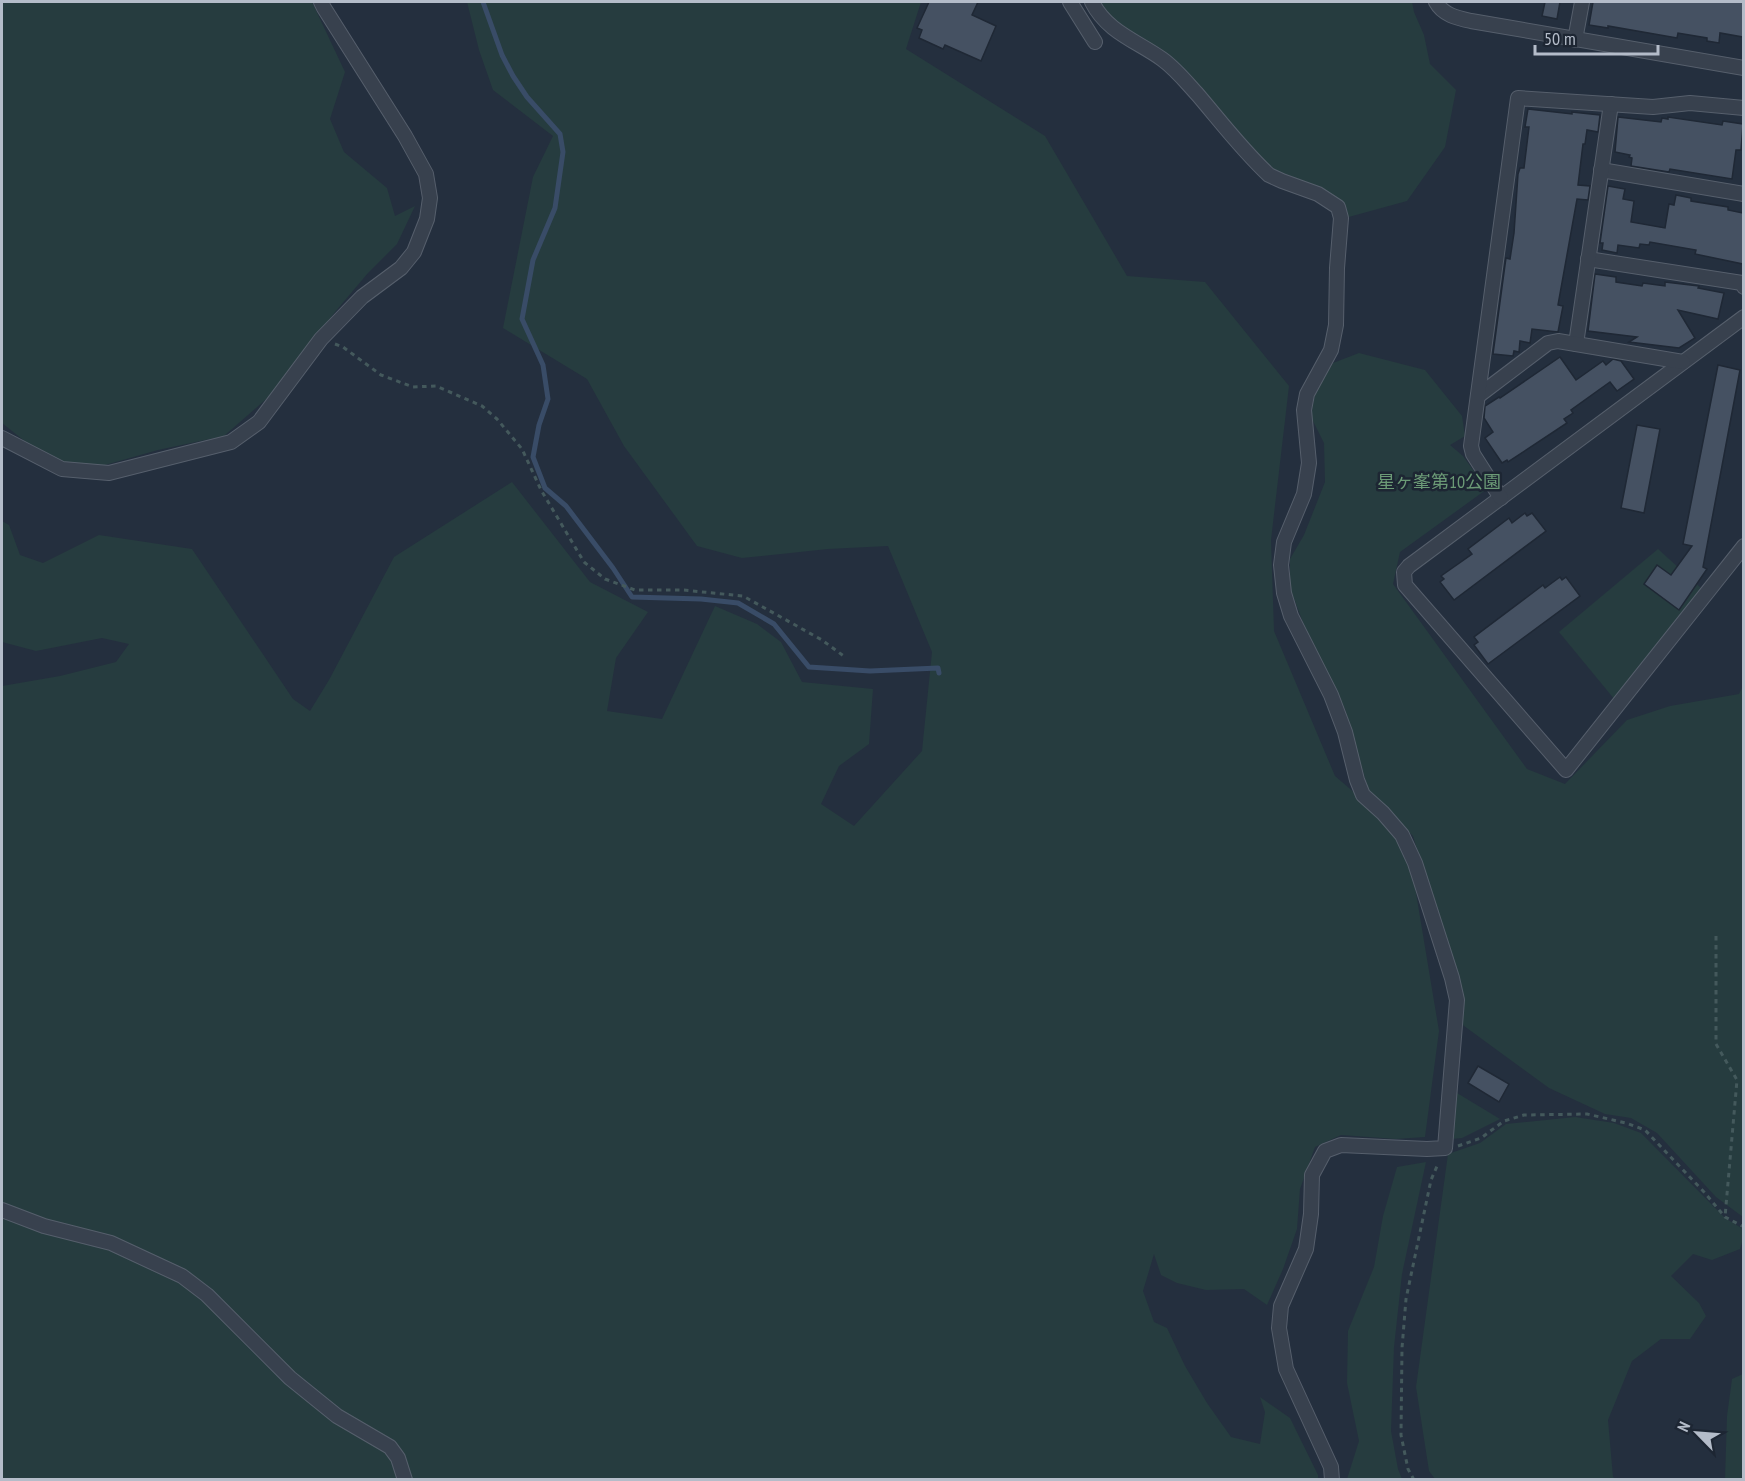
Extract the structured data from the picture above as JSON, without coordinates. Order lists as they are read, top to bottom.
{
  "parks": ["星ヶ峯第10公園"],
  "scale_bar": "50 m",
  "north": "top left"
}
